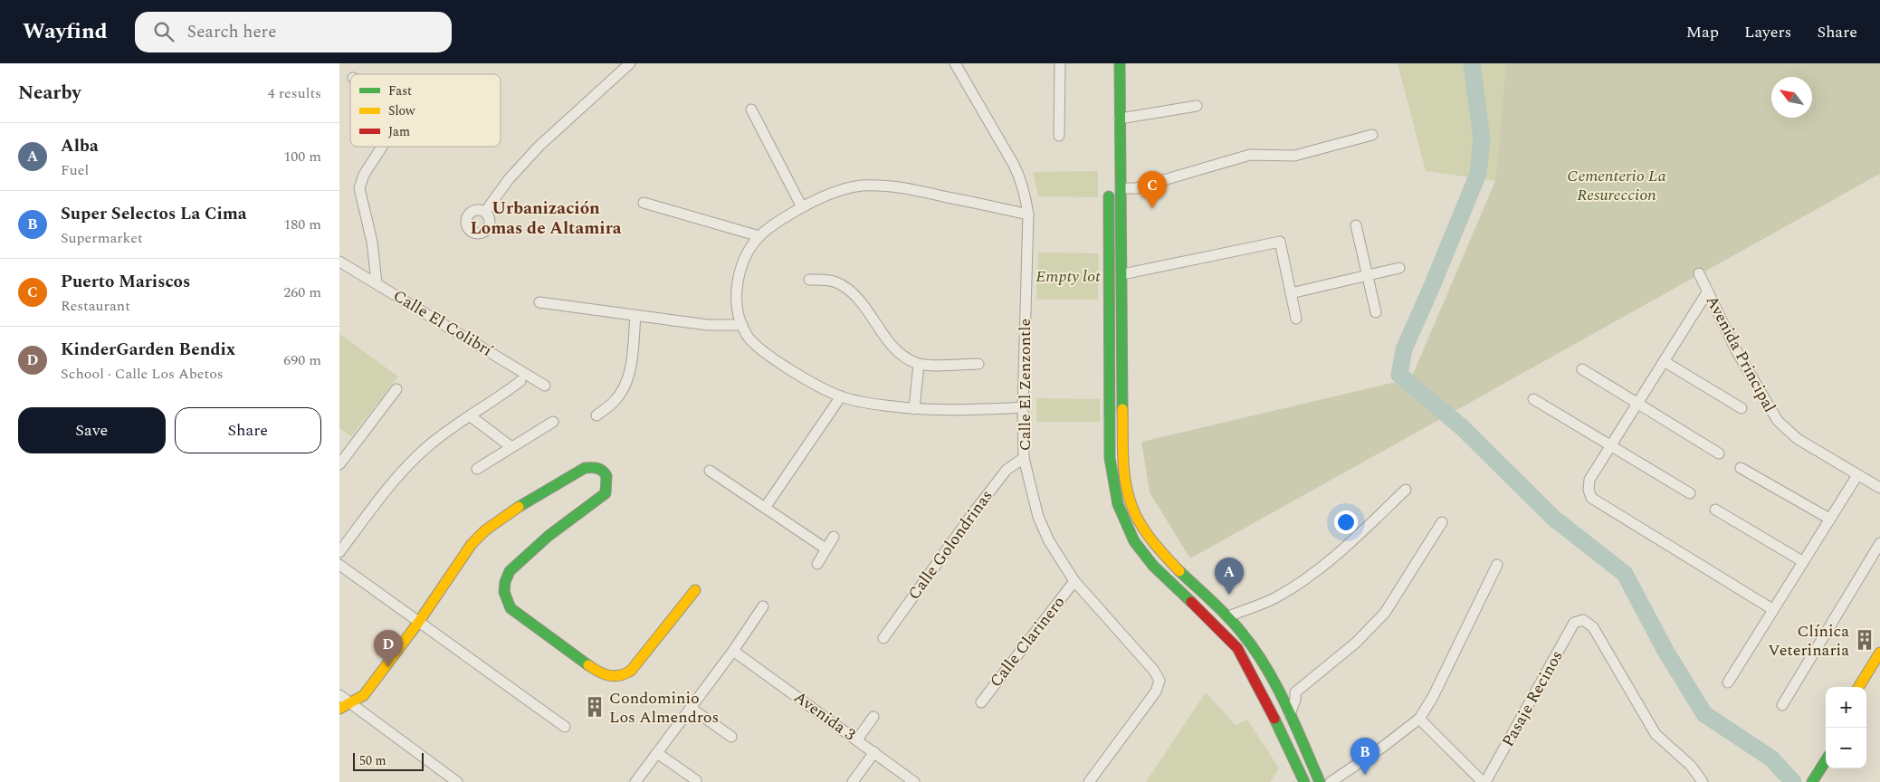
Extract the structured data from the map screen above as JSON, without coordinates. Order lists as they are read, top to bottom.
{
  "streets": {
    "street": [
      "Calle El Colibrí",
      "Avenida Principal",
      "Calle El Zenzontle",
      "Calle Golondrinas",
      "Calle Clarinero",
      "Pasaje Recinos",
      "Avenida 3"
    ]
  },
  "crossings": [
    ["Calle El Zenzontle", "Calle Golondrinas"],
    ["Calle El Zenzontle", "Calle Clarinero"]
  ],
  "districts": ["Urbanización Lomas de Altamira"],
  "parks": ["Cementerio La Resureccion", "Empty lot"],
  "places": {
    "building": ["Clínica Veterinaria", "Condominio Los Almendros"]
  },
  "legend": ["Fast", "Slow", "Jam"],
  "scale_bar": "50 m",
  "north": "top left",
  "page": {
    "header": "Wayfind",
    "search": "Search here",
    "nav": ["Map", "Layers", "Share"],
    "heading": ["Nearby", "4 results"],
    "list": [
      {
        "mark": "A",
        "name": "Alba",
        "note": "Fuel",
        "value": "100 m"
      },
      {
        "mark": "B",
        "name": "Super Selectos La Cima",
        "note": "Supermarket",
        "value": "180 m"
      },
      {
        "mark": "C",
        "name": "Puerto Mariscos",
        "note": "Restaurant",
        "value": "260 m"
      },
      {
        "mark": "D",
        "name": "KinderGarden Bendix",
        "note": "School · Calle Los Abetos",
        "value": "690 m"
      }
    ],
    "pins": [
      "C",
      "A",
      "D",
      "B"
    ],
    "buttons": ["Save", "Share"],
    "map_buttons": ["+", "−"],
    "scale": "50 m"
  }
}
